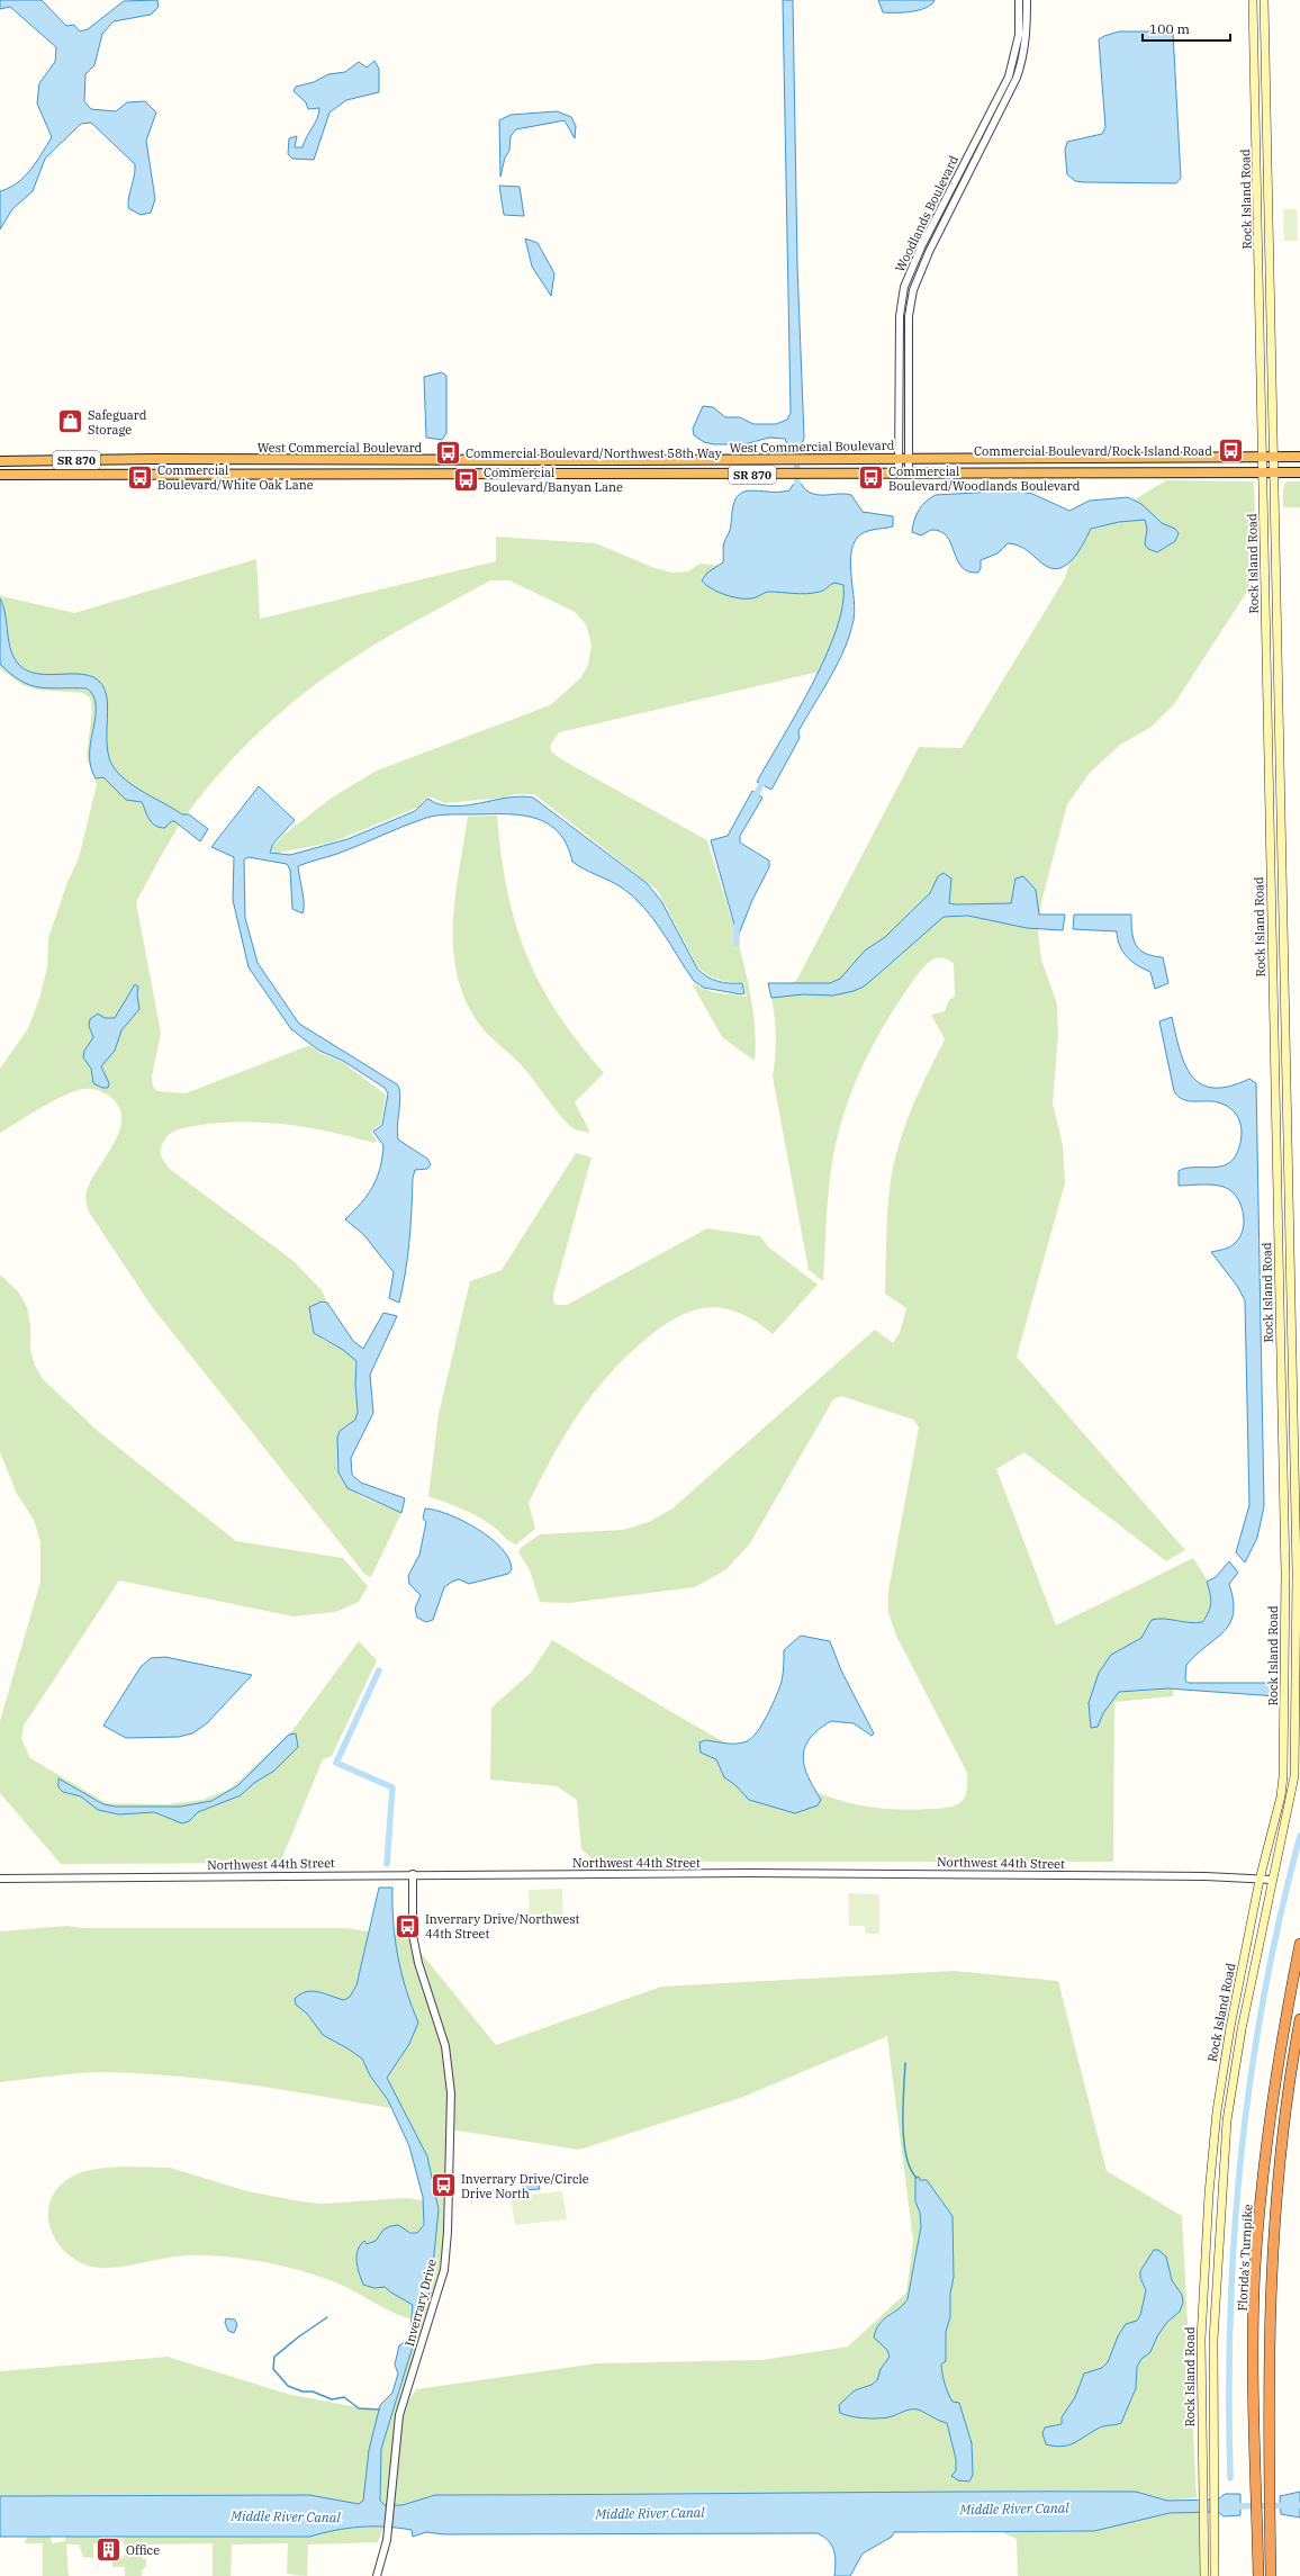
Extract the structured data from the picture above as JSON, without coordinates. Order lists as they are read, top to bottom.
{
  "streets": {
    "highway": ["West Commercial Boulevard", "SR 870", "Florida's Turnpike"],
    "main road": ["Rock Island Road"],
    "street": ["Woodlands Boulevard", "Northwest 44th Street", "Inverrary Drive"]
  },
  "crossings": [
    ["Rock Island Road", "West Commercial Boulevard"],
    ["Rock Island Road", "Northwest 44th Street"],
    ["Woodlands Boulevard", "West Commercial Boulevard"],
    ["Northwest 44th Street", "Inverrary Drive"]
  ],
  "water": ["Middle River Canal"],
  "places": {
    "shop": ["Safeguard Storage"],
    "bus stop": [
      "Commercial Boulevard/Rock Island Road",
      "Commercial Boulevard/Northwest 58th Way",
      "Commercial Boulevard/White Oak Lane",
      "Commercial Boulevard/Woodlands Boulevard",
      "Commercial Boulevard/Banyan Lane",
      "Inverrary Drive/Northwest 44th Street",
      "Inverrary Drive/Circle Drive North"
    ],
    "building": ["Office"]
  },
  "scale_bar": "100 m"
}
